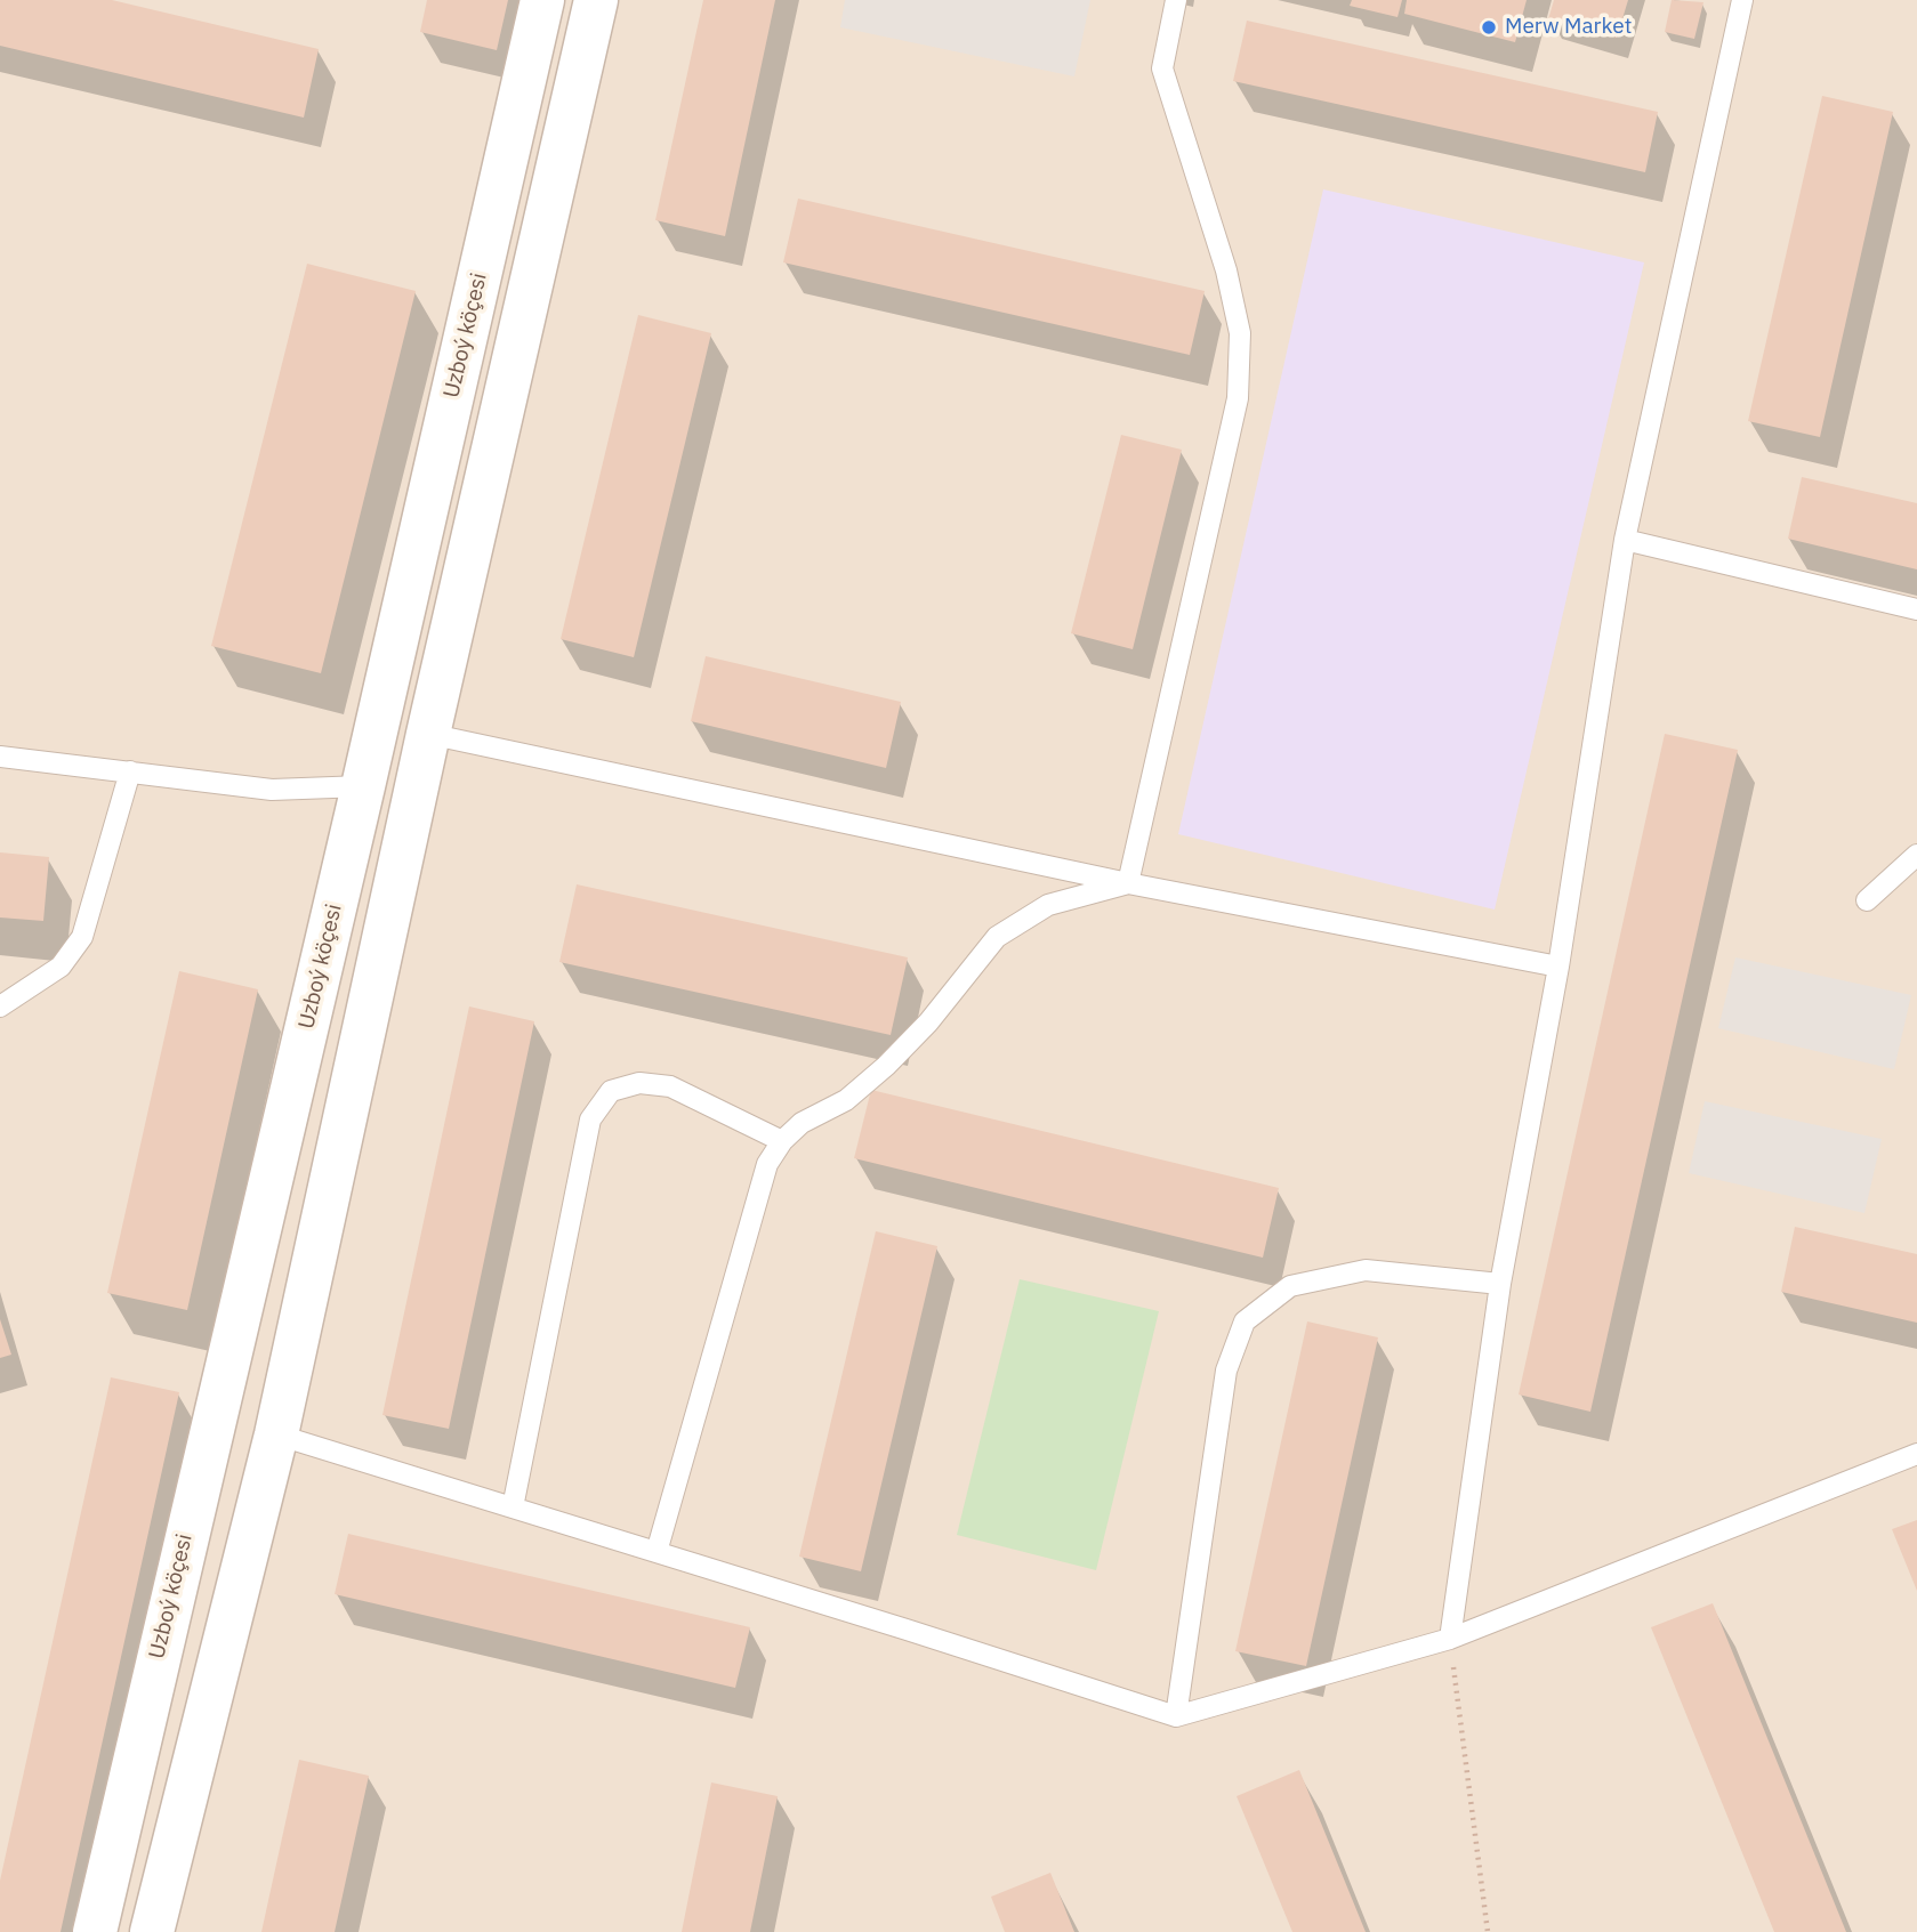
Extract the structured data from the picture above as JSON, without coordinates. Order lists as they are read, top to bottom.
{
  "streets": {
    "street": ["Uzboý köçesi"]
  },
  "places": ["Merw Market"]
}
